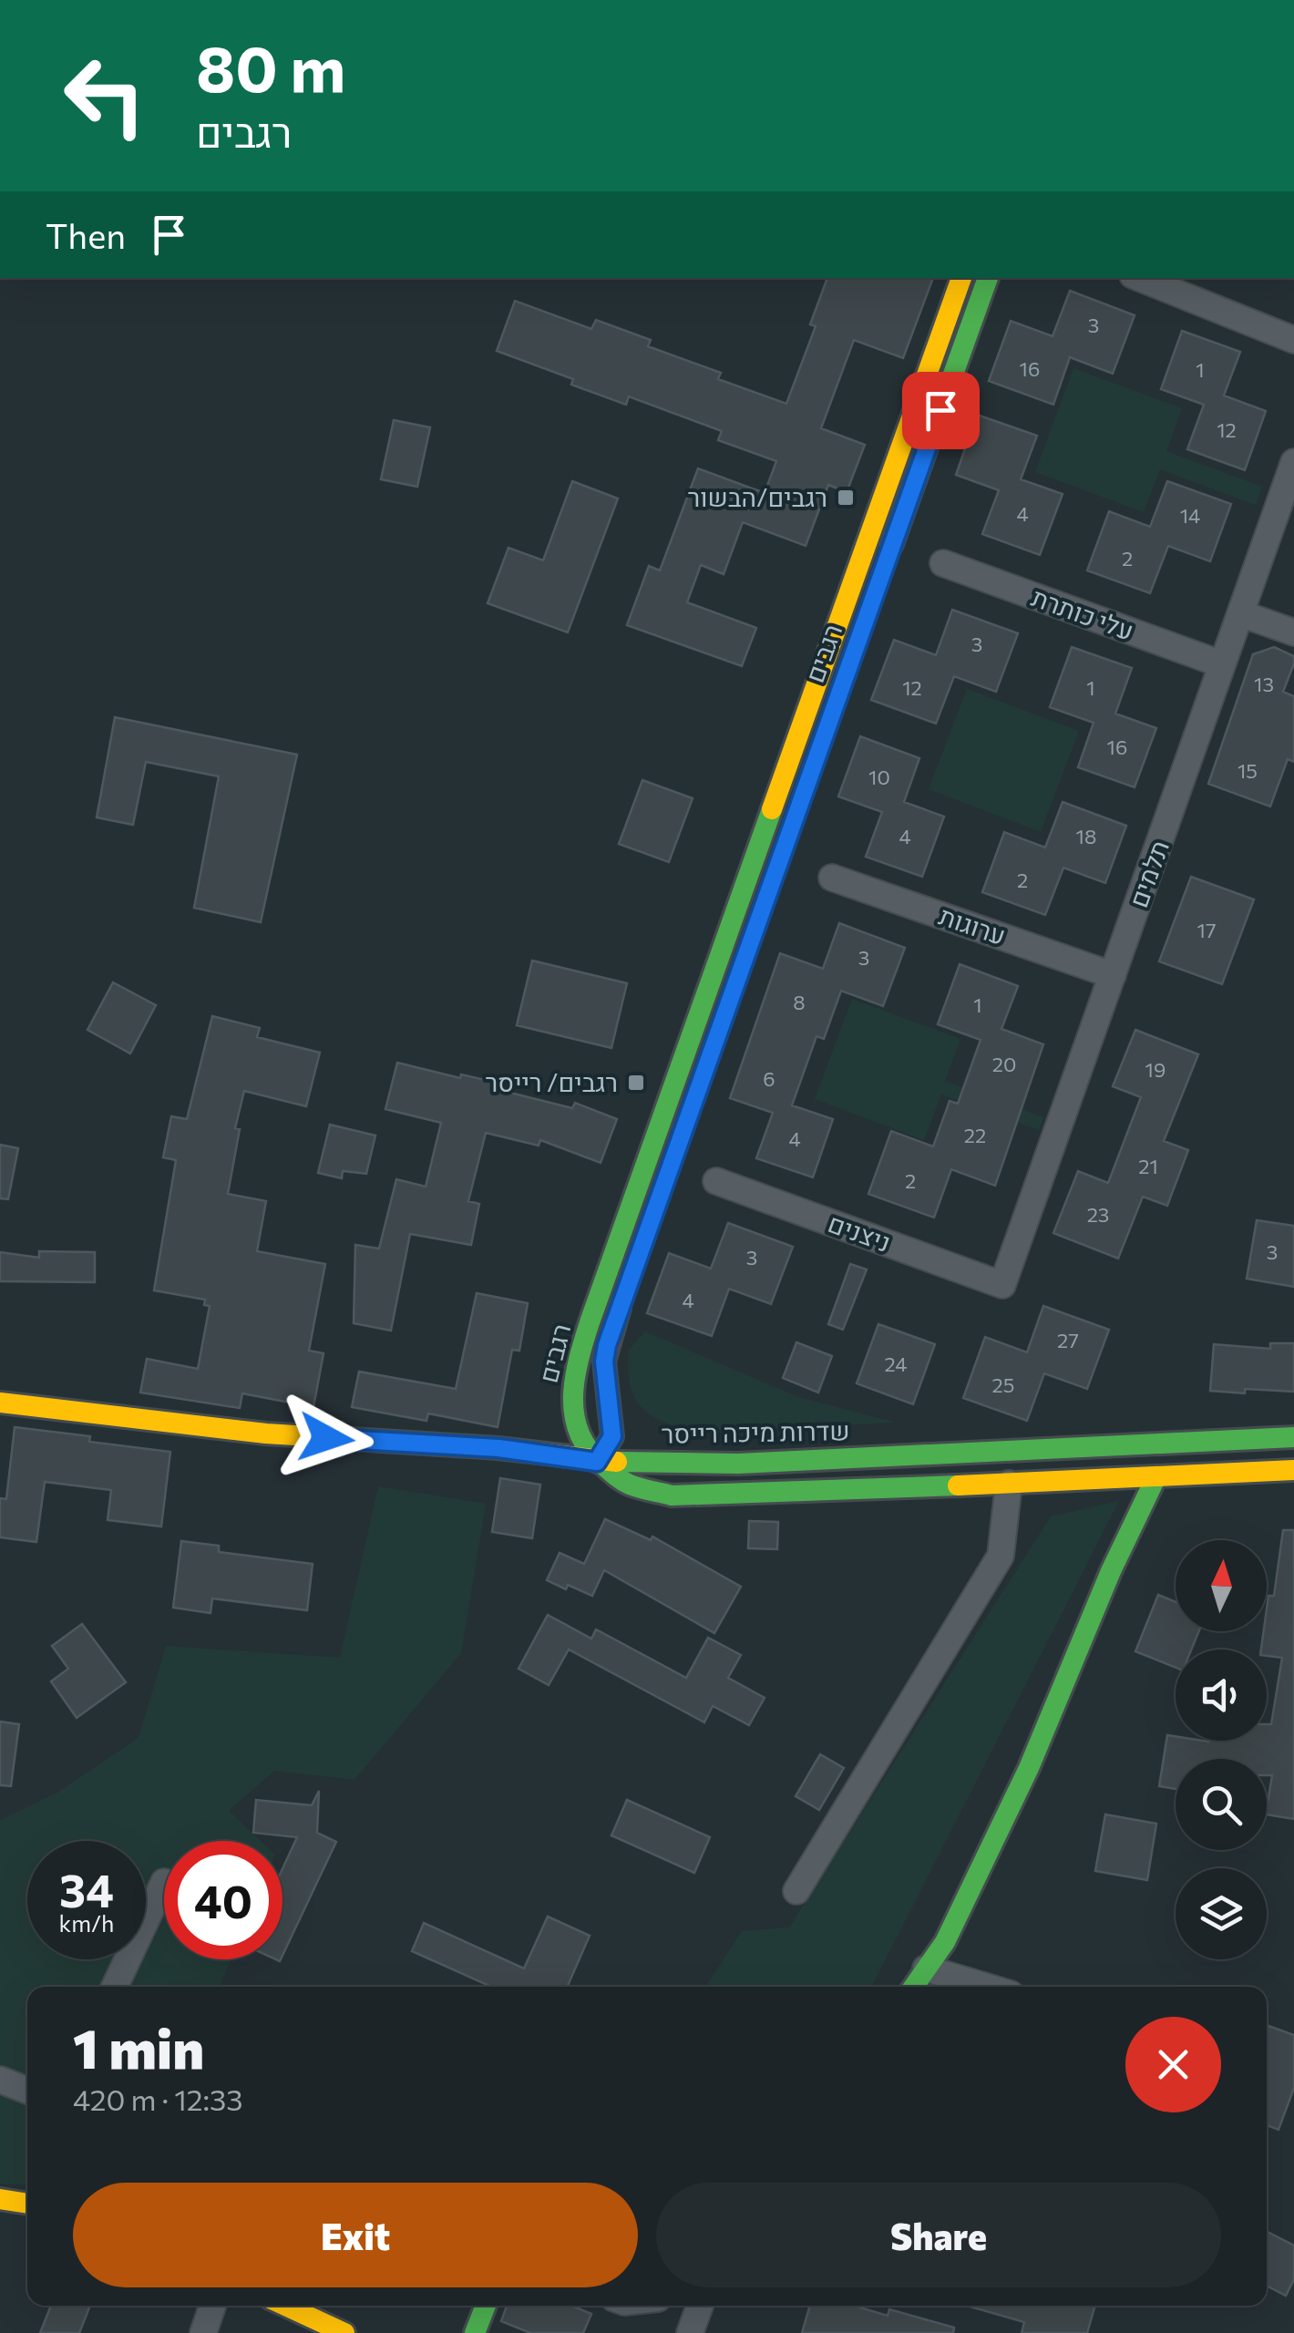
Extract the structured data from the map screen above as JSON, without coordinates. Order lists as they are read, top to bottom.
{
  "streets": {
    "street": [
      "עלי כותרת",
      "רגבים",
      "תלמים",
      "ערוגות",
      "ניצנים",
      "שדרות מיכה רייסר"
    ]
  },
  "crossings": [
    ["עלי כותרת", "תלמים"],
    ["רגבים", "שדרות מיכה רייסר"],
    ["תלמים", "ערוגות"],
    ["תלמים", "ניצנים"]
  ],
  "places": {
    "transit": ["רגבים/הבשור", "רגבים/ רייסר"]
  },
  "house_numbers": [
    "3",
    "16",
    "1",
    "12",
    "4",
    "14",
    "2",
    "3",
    "13",
    "12",
    "1",
    "16",
    "15",
    "10",
    "4",
    "18",
    "2",
    "17",
    "3",
    "8",
    "1",
    "20",
    "19",
    "6",
    "22",
    "4",
    "21",
    "2",
    "23",
    "3",
    "3",
    "4",
    "27",
    "24",
    "25"
  ],
  "north": "top",
  "page": {
    "turn": ["80 m", "רגבים"],
    "then": "Then",
    "speed": "34 km/h",
    "limit": "40",
    "heading": ["1 min", "420 m · 12:33"],
    "buttons": ["Exit", "Share"]
  }
}
